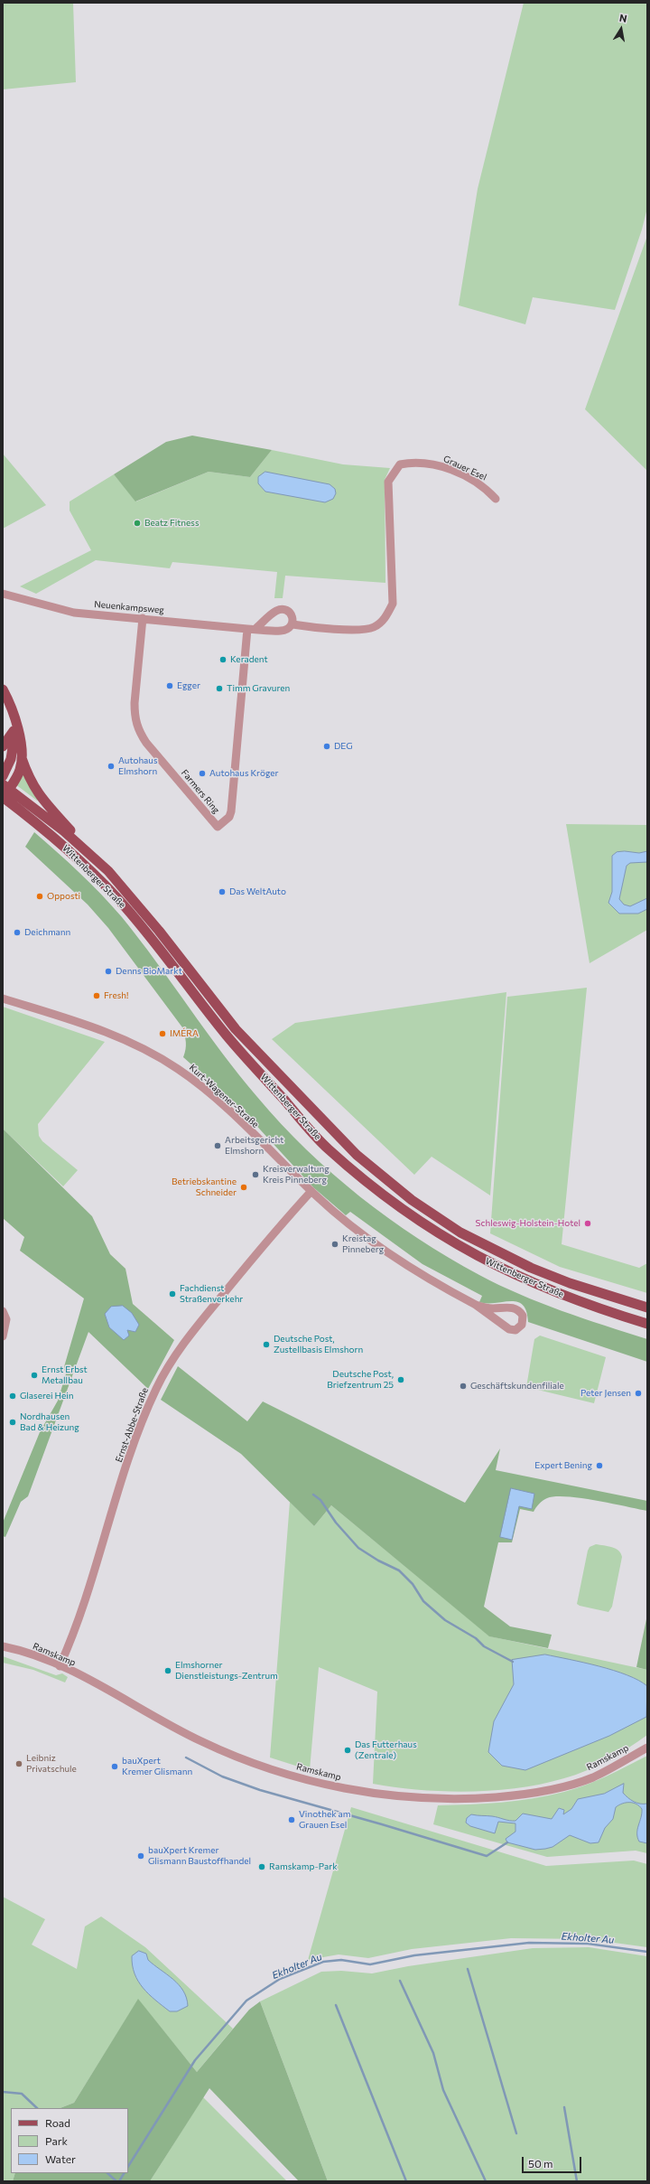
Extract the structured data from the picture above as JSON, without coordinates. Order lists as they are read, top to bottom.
{
  "streets": {
    "main road": ["Wittenberger Straße"],
    "street": [
      "Grauer Esel",
      "Neuenkampsweg",
      "Farmers Ring",
      "Kurt-Wagener-Straße",
      "Ernst-Abbe-Straße",
      "Ramskamp"
    ]
  },
  "crossings": [
    ["Grauer Esel", "Neuenkampsweg"],
    ["Neuenkampsweg", "Farmers Ring"],
    ["Kurt-Wagener-Straße", "Ernst-Abbe-Straße"],
    ["Ernst-Abbe-Straße", "Ramskamp"]
  ],
  "water": ["Ekholter Au"],
  "places": [
    "Beatz Fitness",
    "Keradent",
    "Egger",
    "Timm Gravuren",
    "DEG",
    "Autohaus Elmshorn",
    "Autohaus Kröger",
    "Das WeltAuto",
    "Opposti",
    "Deichmann",
    "Denns BioMarkt",
    "Fresh!",
    "IMÉRA",
    "Arbeitsgericht Elmshorn",
    "Kreisverwaltung Kreis Pinneberg",
    "Betriebskantine Schneider",
    "Schleswig-Holstein-Hotel",
    "Kreistag Pinneberg",
    "Fachdienst Straßenverkehr",
    "Deutsche Post, Zustellbasis Elmshorn",
    "Ernst Erbst Metallbau",
    "Deutsche Post, Briefzentrum 25",
    "Geschäftskundenfiliale",
    "Peter Jensen",
    "Glaserei Hein",
    "Nordhausen Bad & Heizung",
    "Expert Bening",
    "Elmshorner Dienstleistungs-Zentrum",
    "Das Futterhaus (Zentrale)",
    "Leibniz Privatschule",
    "bauXpert Kremer Glismann",
    "Vinothek am Grauen Esel",
    "bauXpert Kremer Glismann Baustoffhandel",
    "Ramskamp-Park"
  ],
  "legend": ["Road", "Park", "Water"],
  "scale_bar": "50 m",
  "north": "top"
}
